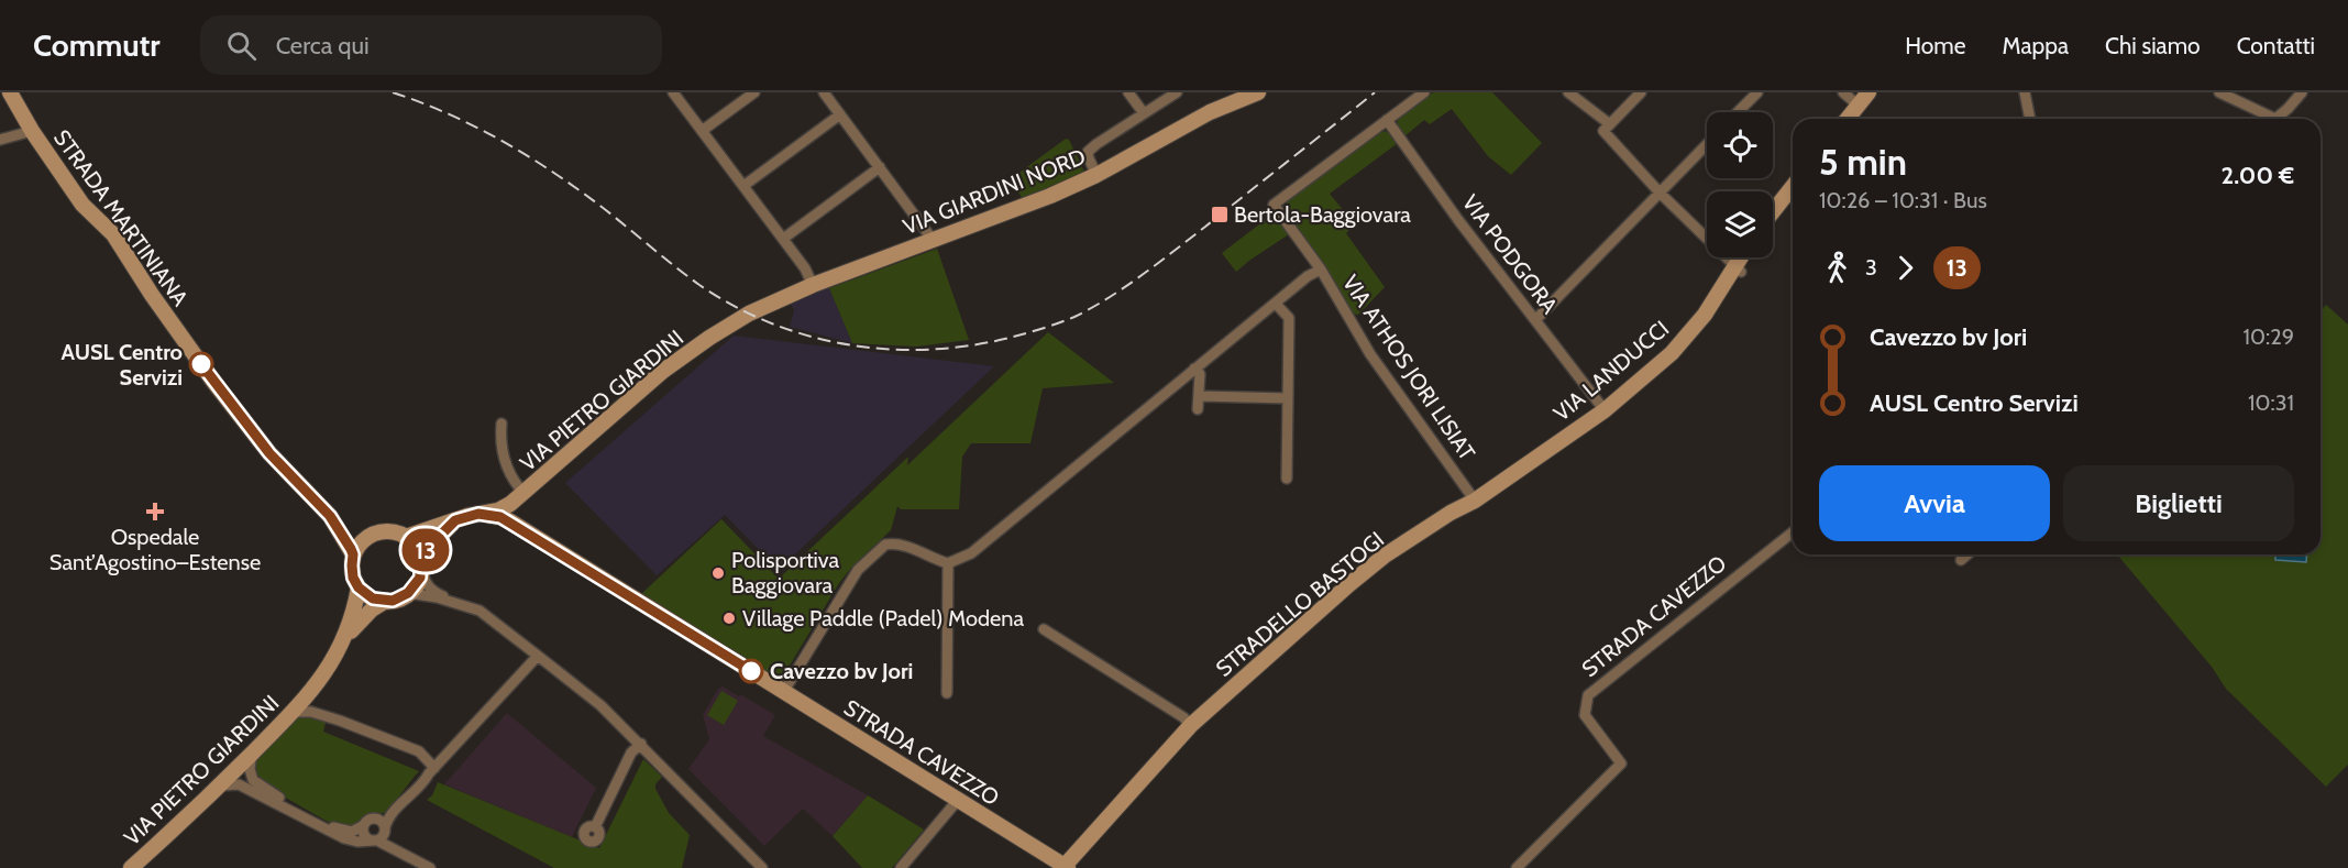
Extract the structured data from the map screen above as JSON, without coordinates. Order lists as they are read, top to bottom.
{
  "streets": {
    "street": [
      "VIA GIARDINI NORD",
      "STRADA MARTINIANA",
      "VIA PODGORA",
      "VIA ATHOS JORI LISIAT",
      "VIA LANDUCCI",
      "VIA PIETRO GIARDINI",
      "STRADELLO BASTOGI",
      "STRADA CAVEZZO"
    ]
  },
  "crossings": [
    ["VIA GIARDINI NORD", "VIA PIETRO GIARDINI"],
    ["STRADA MARTINIANA", "VIA PIETRO GIARDINI"],
    ["VIA PODGORA", "VIA LANDUCCI"],
    ["VIA ATHOS JORI LISIAT", "VIA LANDUCCI"],
    ["VIA ATHOS JORI LISIAT", "STRADELLO BASTOGI"],
    ["VIA LANDUCCI", "STRADELLO BASTOGI"],
    ["VIA PIETRO GIARDINI", "STRADA CAVEZZO"],
    ["STRADELLO BASTOGI", "STRADA CAVEZZO"]
  ],
  "places": {
    "transit": ["Bertola-Baggiovara"],
    "other": [
      "AUSL Centro Servizi",
      "Polisportiva Baggiovara",
      "Village Paddle (Padel) Modena",
      "Cavezzo bv Jori"
    ],
    "health": ["Ospedale Sant’Agostino–Estense"]
  },
  "lines": ["bus line 13"],
  "page": {
    "header": "Commutr",
    "search": "Cerca qui",
    "nav": [
      "Home",
      "Mappa",
      "Chi siamo",
      "Contatti"
    ],
    "on_map": "13",
    "heading": ["5 min", "10:26 – 10:31 · Bus", "2.00 €"],
    "legs": ["3", "13"],
    "list": [
      {
        "name": "Cavezzo bv Jori",
        "value": "10:29"
      },
      {
        "name": "AUSL Centro Servizi",
        "value": "10:31"
      }
    ],
    "buttons": ["Avvia", "Biglietti"]
  }
}
